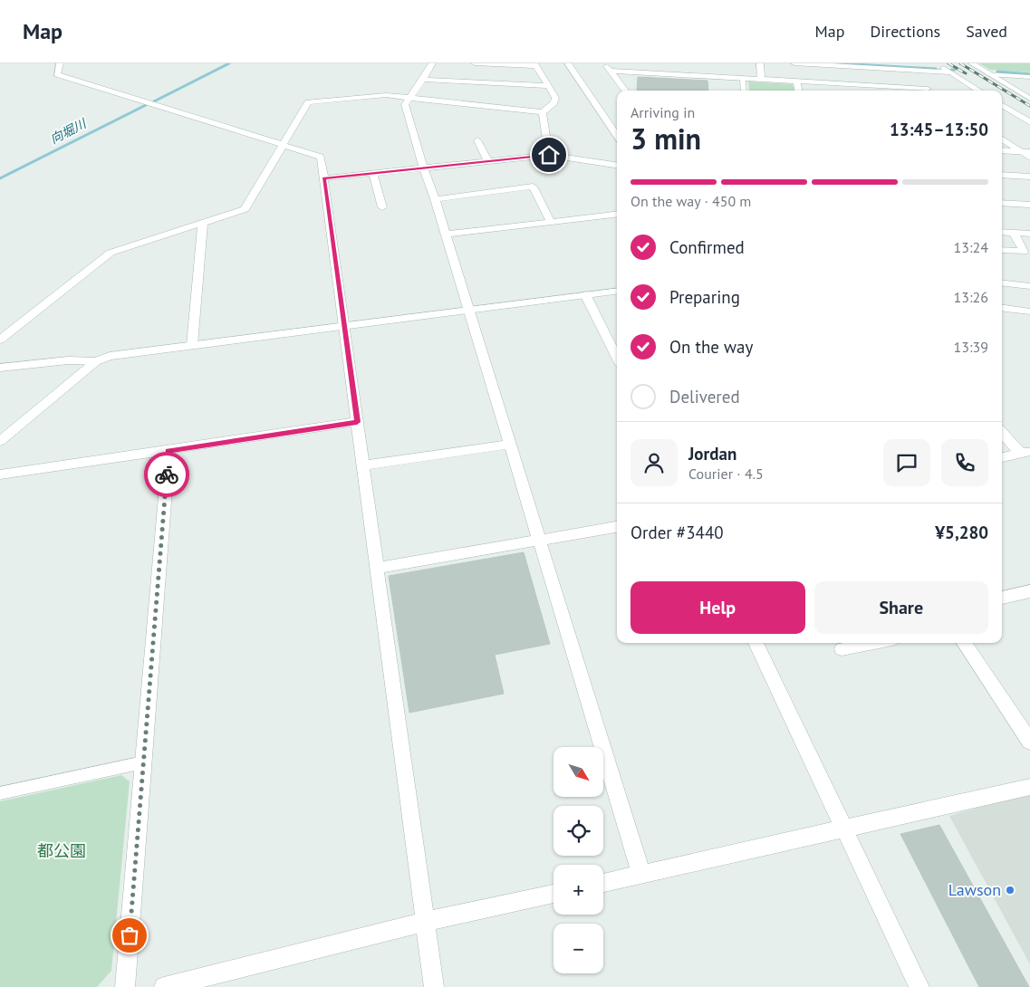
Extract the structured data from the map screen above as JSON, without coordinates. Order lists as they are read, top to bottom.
{
  "water": ["向堀川"],
  "parks": ["都公園"],
  "places": ["Lawson"],
  "north": "bottom right",
  "page": {
    "header": "Map",
    "nav": ["Map", "Directions", "Saved"],
    "heading": ["3 min", "Arriving in", "13:45–13:50"],
    "panel": [
      "Jordan",
      "Courier · 4.5",
      "Order #3440",
      "¥5,280"
    ],
    "bar": "On the way · 450 m",
    "list": [
      ["Confirmed", "13:24"],
      ["Preparing", "13:26"],
      ["On the way", "13:39"],
      "Delivered"
    ],
    "buttons": ["Help", "Share"],
    "map_buttons": ["+", "−"]
  }
}
